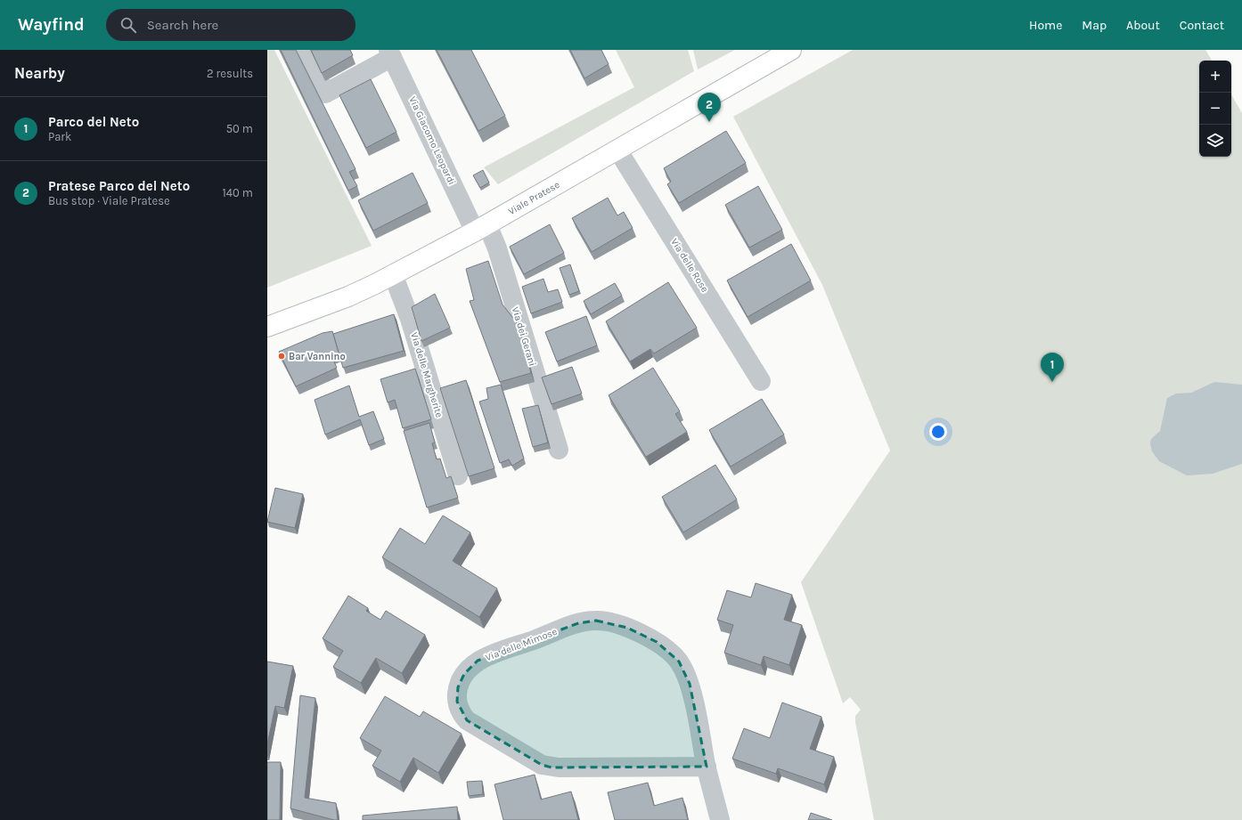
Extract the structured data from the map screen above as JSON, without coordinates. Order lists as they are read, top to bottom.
{
  "streets": {
    "main road": ["Viale Pratese"],
    "street": [
      "Via Giacomo Leopardi",
      "Via delle Rose",
      "Via dei Gerani",
      "Via delle Margherite",
      "Via delle Mimose"
    ]
  },
  "crossings": [
    ["Via Giacomo Leopardi", "Viale Pratese"],
    ["Via Giacomo Leopardi", "Via dei Gerani"],
    ["Viale Pratese", "Via delle Rose"],
    ["Viale Pratese", "Via dei Gerani"],
    ["Viale Pratese", "Via delle Margherite"]
  ],
  "places": ["Bar Vannino"],
  "page": {
    "header": "Wayfind",
    "search": "Search here",
    "nav": [
      "Home",
      "Map",
      "About",
      "Contact"
    ],
    "heading": ["Nearby", "2 results"],
    "map_buttons": ["+", "−"],
    "pins": ["2", "1"],
    "list": [
      {
        "mark": "1",
        "name": "Parco del Neto",
        "note": "Park",
        "value": "50 m"
      },
      {
        "mark": "2",
        "name": "Pratese Parco del Neto",
        "note": "Bus stop · Viale Pratese",
        "value": "140 m"
      }
    ]
  }
}
